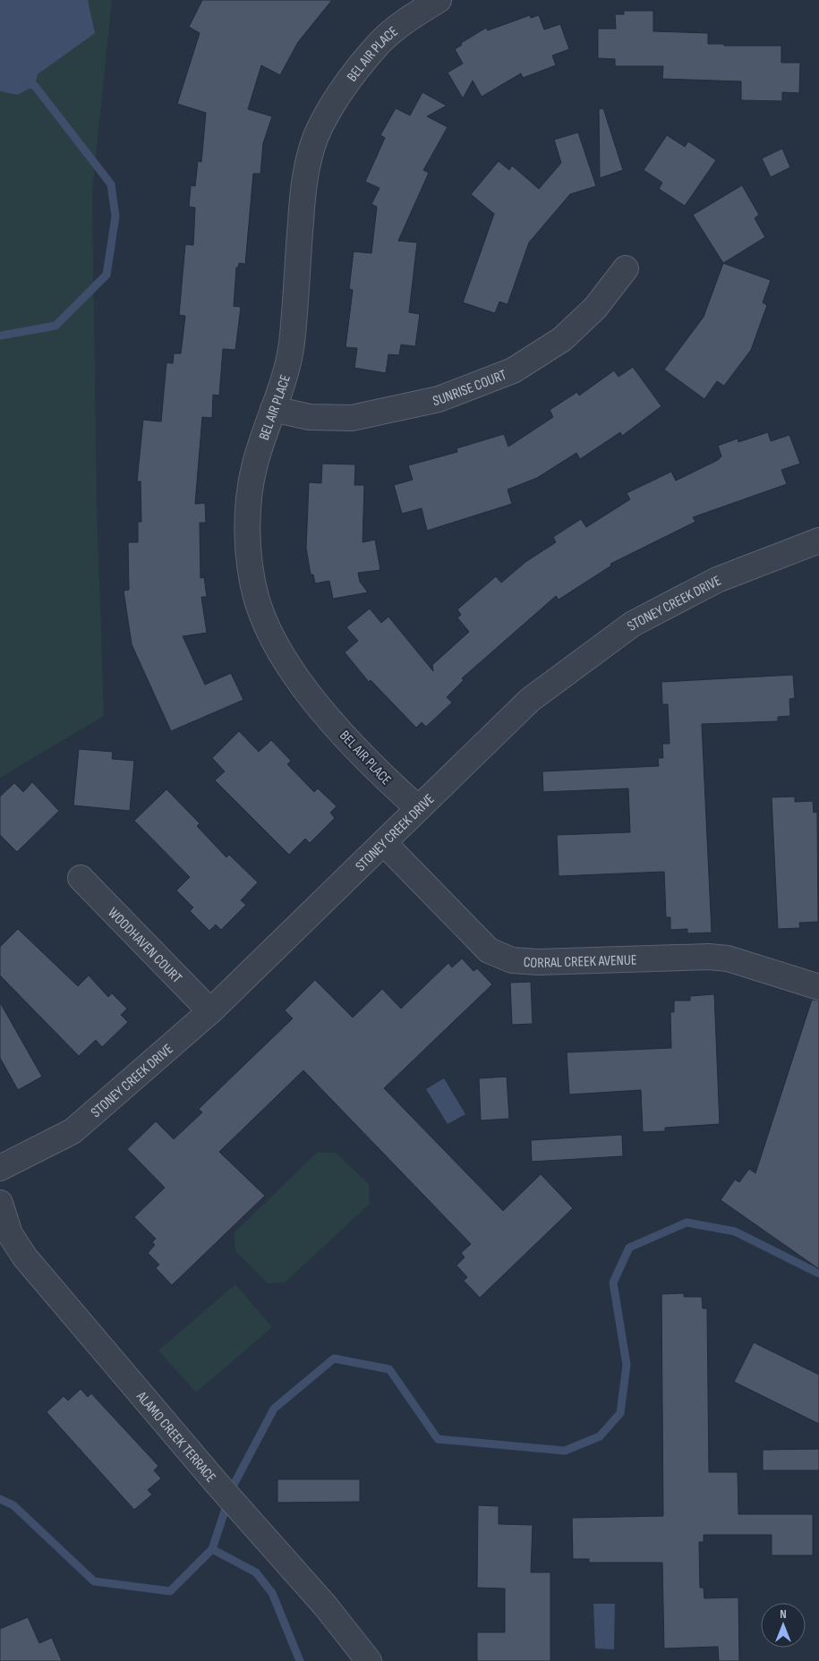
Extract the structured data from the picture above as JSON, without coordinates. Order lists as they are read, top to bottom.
{
  "streets": {
    "street": [
      "BEL AIR PLACE",
      "SUNRISE COURT",
      "STONEY CREEK DRIVE",
      "WOODHAVEN COURT",
      "CORRAL CREEK AVENUE",
      "ALAMO CREEK TERRACE"
    ]
  },
  "crossings": [
    ["BEL AIR PLACE", "SUNRISE COURT"],
    ["BEL AIR PLACE", "STONEY CREEK DRIVE"],
    ["STONEY CREEK DRIVE", "WOODHAVEN COURT"],
    ["STONEY CREEK DRIVE", "CORRAL CREEK AVENUE"]
  ],
  "north": "top"
}
